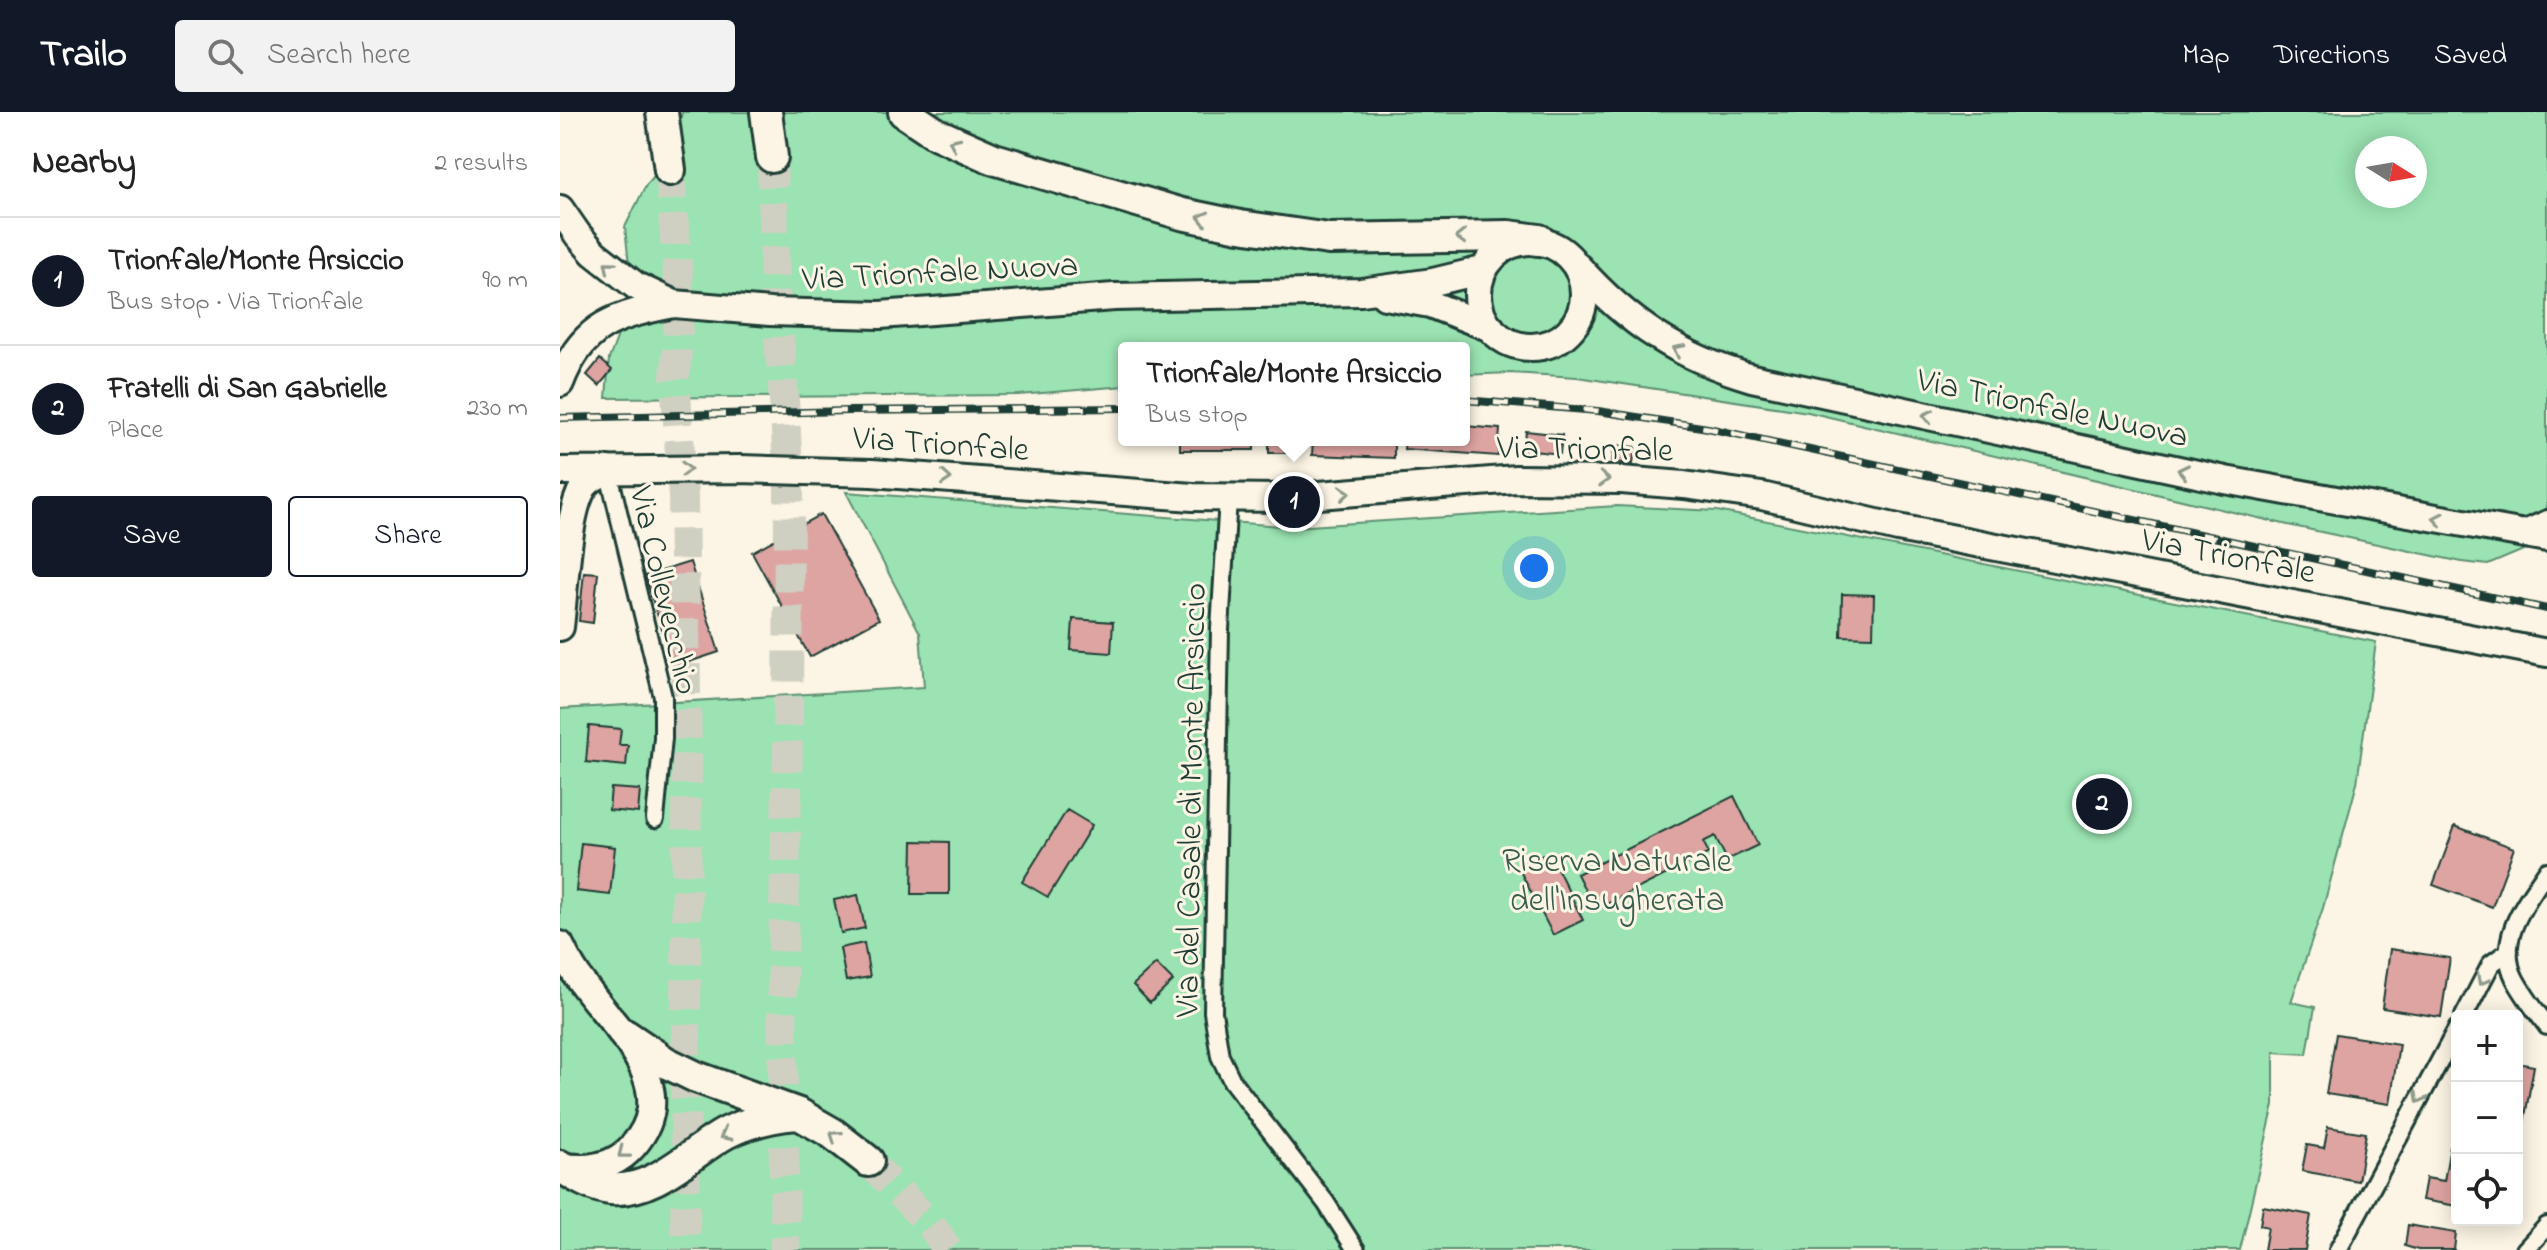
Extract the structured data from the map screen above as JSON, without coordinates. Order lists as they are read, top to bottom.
{
  "streets": {
    "main road": ["Via Trionfale Nuova", "Via Trionfale"],
    "street": ["Via Collevecchio", "Via del Casale di Monte Arsiccio"]
  },
  "crossings": [
    ["Via Trionfale", "Via Collevecchio"],
    ["Via Trionfale", "Via del Casale di Monte Arsiccio"]
  ],
  "one_way": ["Via Trionfale Nuova", "Via Trionfale"],
  "parks": ["Riserva Naturale dell'Insugherata"],
  "north": "right",
  "page": {
    "header": "Trailo",
    "search": "Search here",
    "nav": ["Map", "Directions", "Saved"],
    "heading": ["Nearby", "2 results"],
    "list": [
      {
        "mark": "1",
        "name": "Trionfale/Monte Arsiccio",
        "note": "Bus stop · Via Trionfale",
        "value": "90 m"
      },
      {
        "mark": "2",
        "name": "Fratelli di San Gabrielle",
        "note": "Place",
        "value": "230 m"
      }
    ],
    "popup": ["Trionfale/Monte Arsiccio", "Bus stop"],
    "buttons": ["Save", "Share"],
    "pins": ["1", "2"],
    "map_buttons": ["+", "−"]
  }
}
